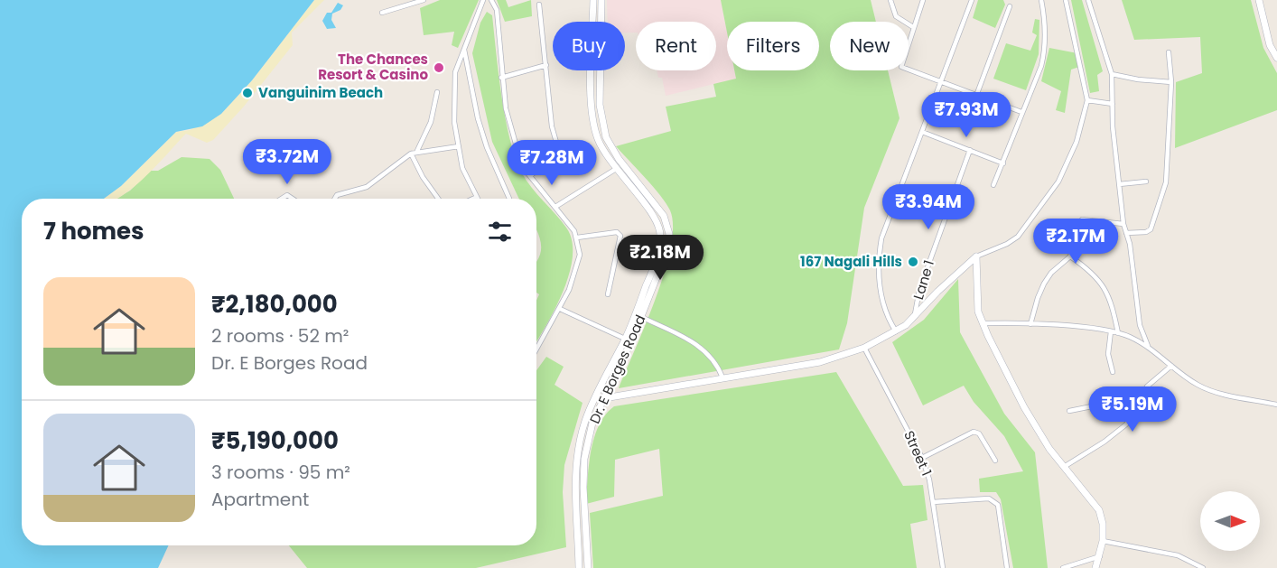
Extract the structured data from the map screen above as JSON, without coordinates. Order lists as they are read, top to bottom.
{
  "streets": {
    "main road": ["Dr. E Borges Road"],
    "street": ["Lane 1", "Street 1"]
  },
  "places": ["The Chances Resort & Casino", "Vanguinim Beach", "167 Nagali Hills"],
  "north": "right",
  "page": {
    "chip": [
      "Buy",
      "Rent",
      "Filters",
      "New"
    ],
    "price": [
      "₹7.93M",
      "₹3.72M",
      "₹7.28M",
      "₹3.94M",
      "₹2.17M",
      "₹2.18M",
      "₹5.19M"
    ],
    "heading": "7 homes",
    "list": [
      {
        "name": "₹2,180,000",
        "note": "2 rooms · 52 m² · Dr. E Borges Road"
      },
      {
        "name": "₹5,190,000",
        "note": "3 rooms · 95 m² · Apartment"
      }
    ]
  }
}
